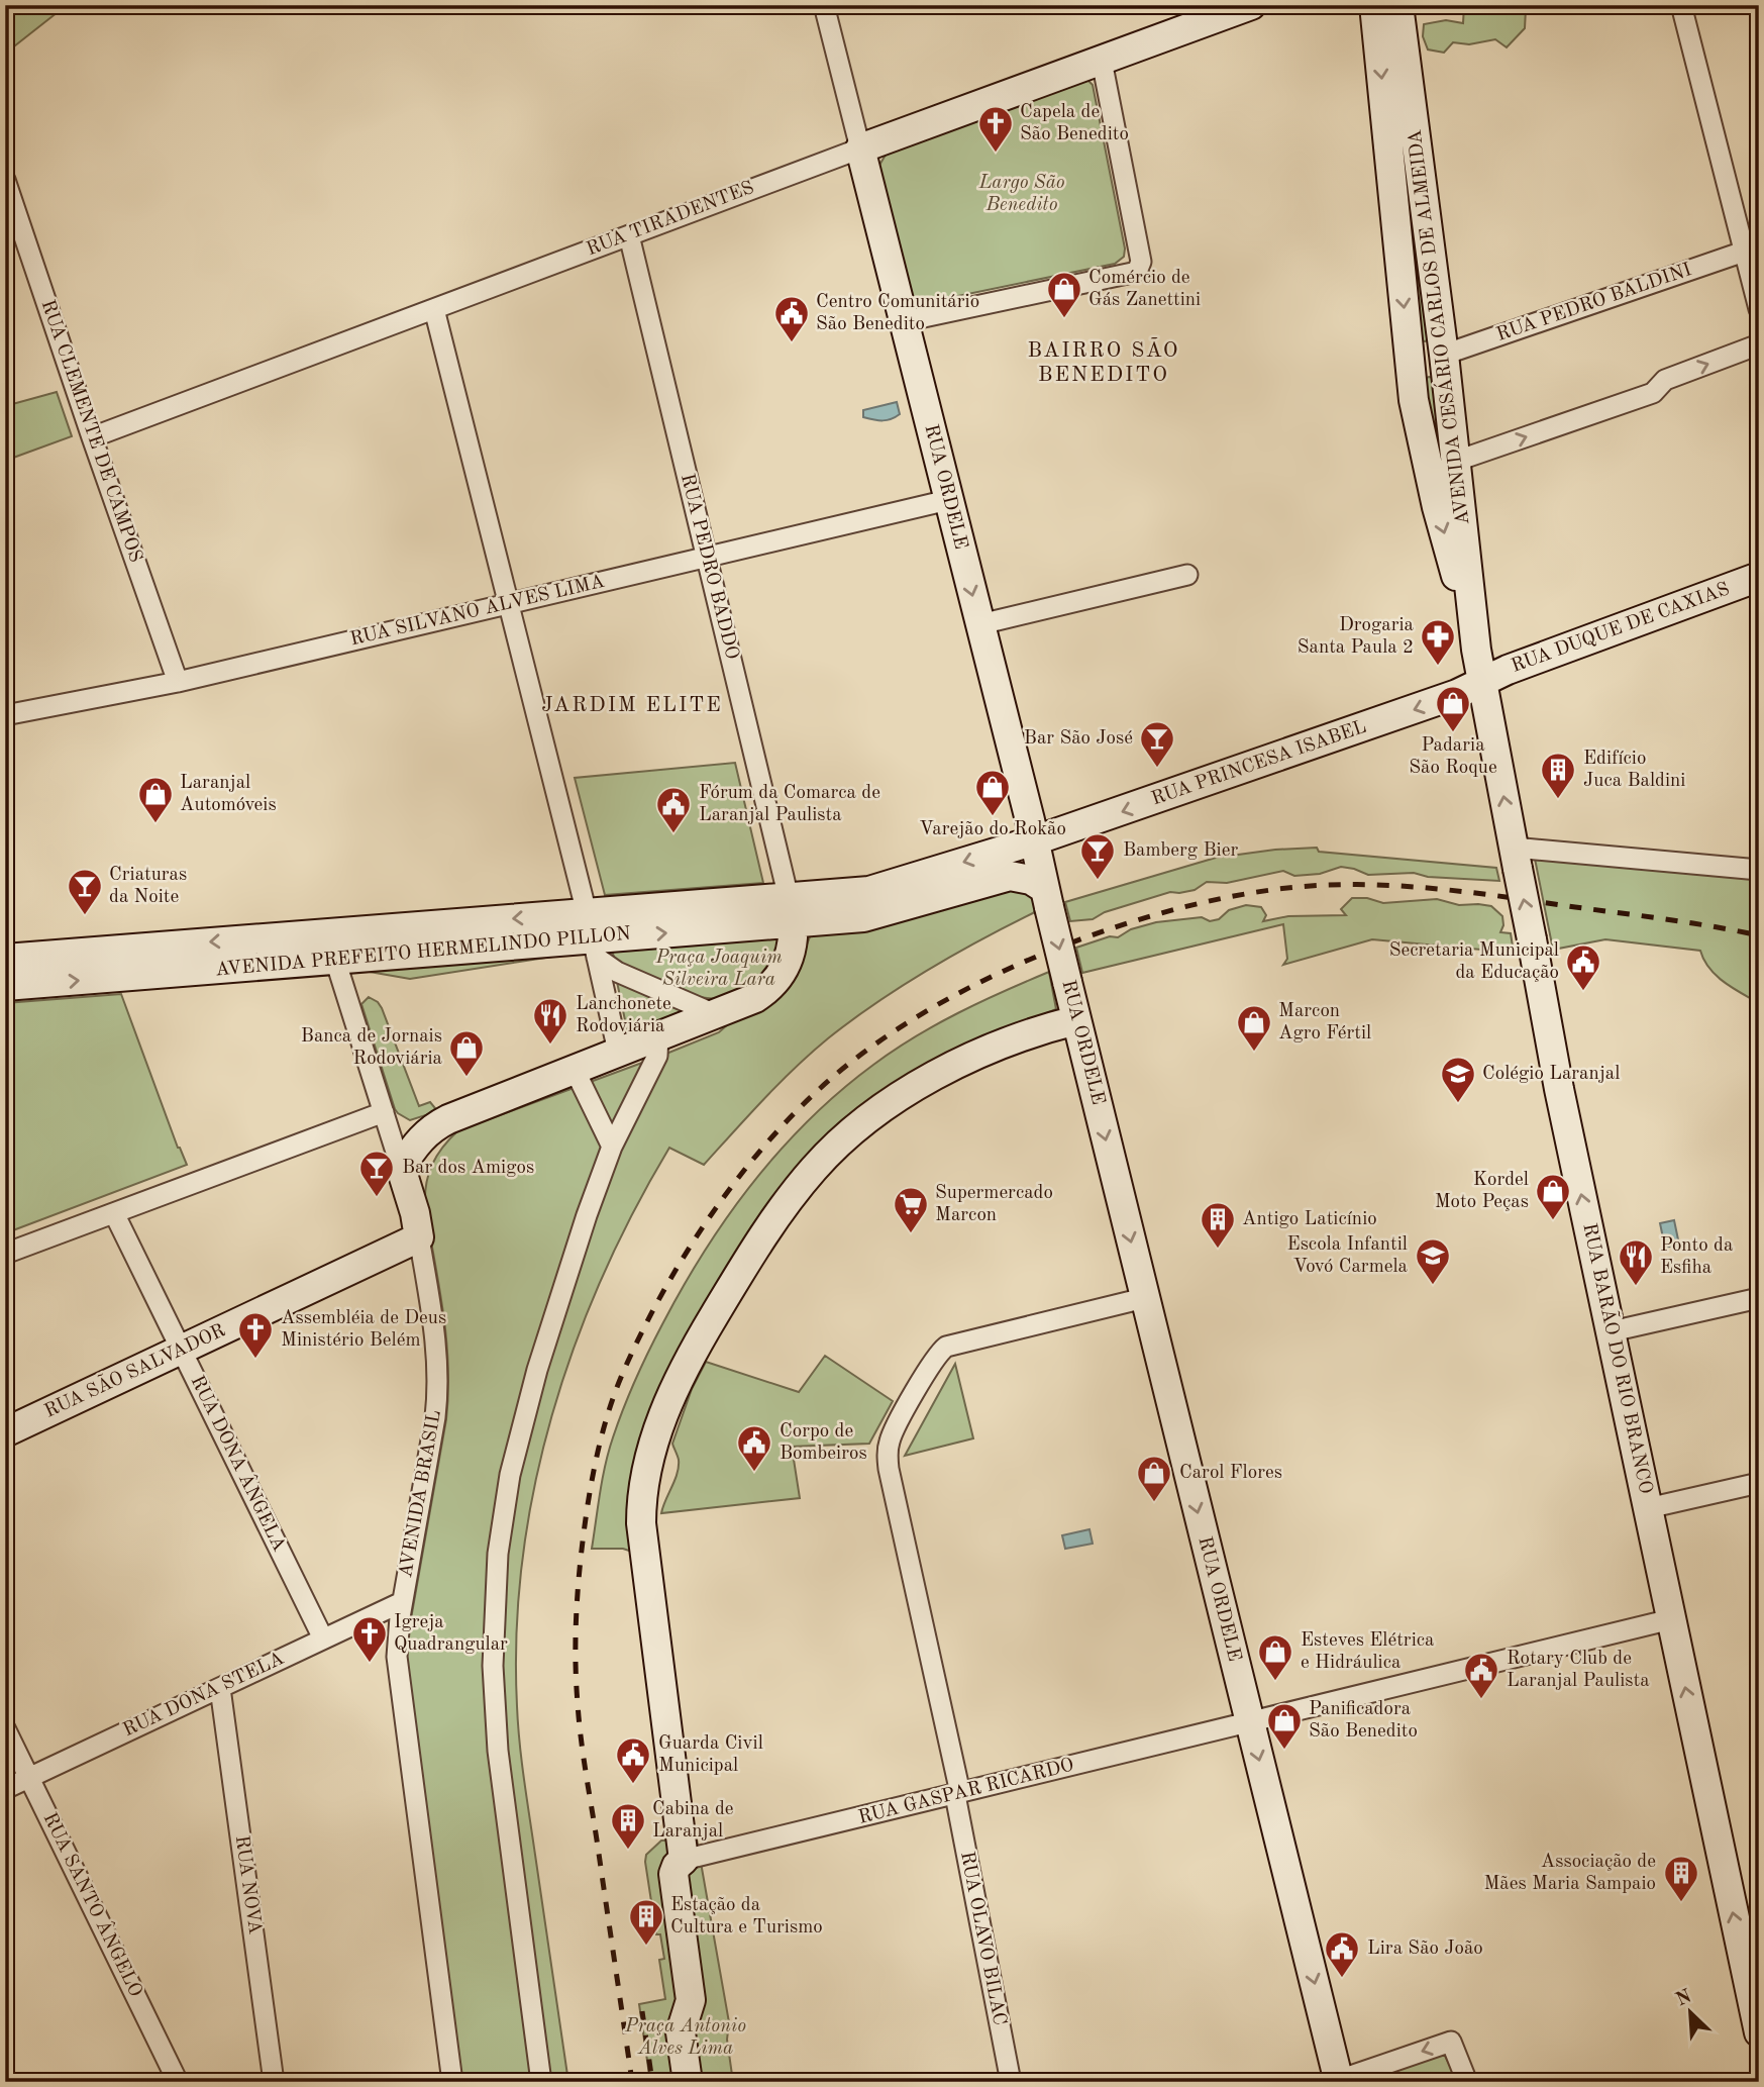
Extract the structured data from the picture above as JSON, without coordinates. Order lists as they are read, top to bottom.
{
  "streets": {
    "main road": [
      "RUA TIRADENTES",
      "AVENIDA CESÁRIO CARLOS DE ALMEIDA",
      "RUA ORDELE",
      "RUA DUQUE DE CAXIAS",
      "RUA PRINCESA ISABEL",
      "AVENIDA PREFEITO HERMELINDO PILLON",
      "RUA BARÃO DO RIO BRANCO",
      "RUA SÃO SALVADOR",
      "AVENIDA BRASIL"
    ],
    "street": [
      "RUA PEDRO BALDINI",
      "RUA CLEMENTE DE CAMPOS",
      "RUA PEDRO BADDO",
      "RUA SILVANO ALVES LIMA",
      "RUA DONA ÂNGELA",
      "RUA DONA STELA",
      "RUA GASPAR RICARDO",
      "RUA NOVA",
      "RUA SANTO ÂNGELO",
      "RUA OLAVO BILAC"
    ]
  },
  "crossings": [
    ["RUA TIRADENTES", "RUA CLEMENTE DE CAMPOS"],
    ["RUA TIRADENTES", "RUA ORDELE"],
    ["RUA TIRADENTES", "RUA PEDRO BADDO"],
    ["RUA PEDRO BALDINI", "AVENIDA CESÁRIO CARLOS DE ALMEIDA"],
    ["AVENIDA CESÁRIO CARLOS DE ALMEIDA", "RUA DUQUE DE CAXIAS"],
    ["AVENIDA CESÁRIO CARLOS DE ALMEIDA", "RUA PRINCESA ISABEL"],
    ["AVENIDA CESÁRIO CARLOS DE ALMEIDA", "RUA BARÃO DO RIO BRANCO"],
    ["RUA CLEMENTE DE CAMPOS", "RUA SILVANO ALVES LIMA"],
    ["RUA ORDELE", "RUA SILVANO ALVES LIMA"],
    ["RUA ORDELE", "RUA PRINCESA ISABEL"],
    ["RUA ORDELE", "AVENIDA PREFEITO HERMELINDO PILLON"],
    ["RUA ORDELE", "RUA GASPAR RICARDO"],
    ["RUA ORDELE", "RUA OLAVO BILAC"],
    ["RUA PEDRO BADDO", "RUA SILVANO ALVES LIMA"],
    ["RUA PEDRO BADDO", "AVENIDA PREFEITO HERMELINDO PILLON"],
    ["RUA DUQUE DE CAXIAS", "RUA PRINCESA ISABEL"],
    ["RUA DUQUE DE CAXIAS", "RUA BARÃO DO RIO BRANCO"],
    ["RUA PRINCESA ISABEL", "AVENIDA PREFEITO HERMELINDO PILLON"],
    ["RUA PRINCESA ISABEL", "RUA BARÃO DO RIO BRANCO"],
    ["AVENIDA PREFEITO HERMELINDO PILLON", "AVENIDA BRASIL"],
    ["RUA BARÃO DO RIO BRANCO", "RUA GASPAR RICARDO"],
    ["RUA SÃO SALVADOR", "RUA DONA ÂNGELA"],
    ["RUA SÃO SALVADOR", "AVENIDA BRASIL"],
    ["RUA DONA ÂNGELA", "RUA DONA STELA"],
    ["AVENIDA BRASIL", "RUA DONA STELA"],
    ["RUA DONA STELA", "RUA NOVA"],
    ["RUA DONA STELA", "RUA SANTO ÂNGELO"],
    ["RUA GASPAR RICARDO", "RUA OLAVO BILAC"]
  ],
  "one_way": ["RUA ORDELE", "RUA PRINCESA ISABEL", "RUA BARÃO DO RIO BRANCO"],
  "districts": ["BAIRRO SÃO BENEDITO", "JARDIM ELITE"],
  "parks": ["Largo São Benedito", "Praça Joaquim Silveira Lara", "Praça Antonio Alves Lima"],
  "places": {
    "church": ["Capela de São Benedito", "Assembléia de Deus Ministério Belém", "Igreja Quadrangular"],
    "shop": [
      "Comércio de Gás Zanettini",
      "Padaria São Roque",
      "Varejão do Rokão",
      "Laranjal Automóveis",
      "Marcon Agro Fértil",
      "Banca de Jornais Rodoviária",
      "Kordel Moto Peças",
      "Carol Flores",
      "Esteves Elétrica e Hidráulica",
      "Panificadora São Benedito"
    ],
    "public building": [
      "Centro Comunitário São Benedito",
      "Fórum da Comarca de Laranjal Paulista",
      "Secretaria Municipal da Educação",
      "Corpo de Bombeiros",
      "Rotary Club de Laranjal Paulista",
      "Guarda Civil Municipal",
      "Lira São João"
    ],
    "pharmacy": ["Drogaria Santa Paula 2"],
    "bar": [
      "Bar São José",
      "Bamberg Bier",
      "Criaturas da Noite",
      "Bar dos Amigos"
    ],
    "building": [
      "Edifício Juca Baldini",
      "Antigo Laticínio",
      "Cabina de Laranjal",
      "Associação de Mães Maria Sampaio",
      "Estação da Cultura e Turismo"
    ],
    "restaurant": ["Lanchonete Rodoviária", "Ponto da Esfiha"],
    "school or university": ["Colégio Laranjal", "Escola Infantil Vovó Carmela"],
    "supermarket": ["Supermercado Marcon"]
  },
  "north": "top left"
}
